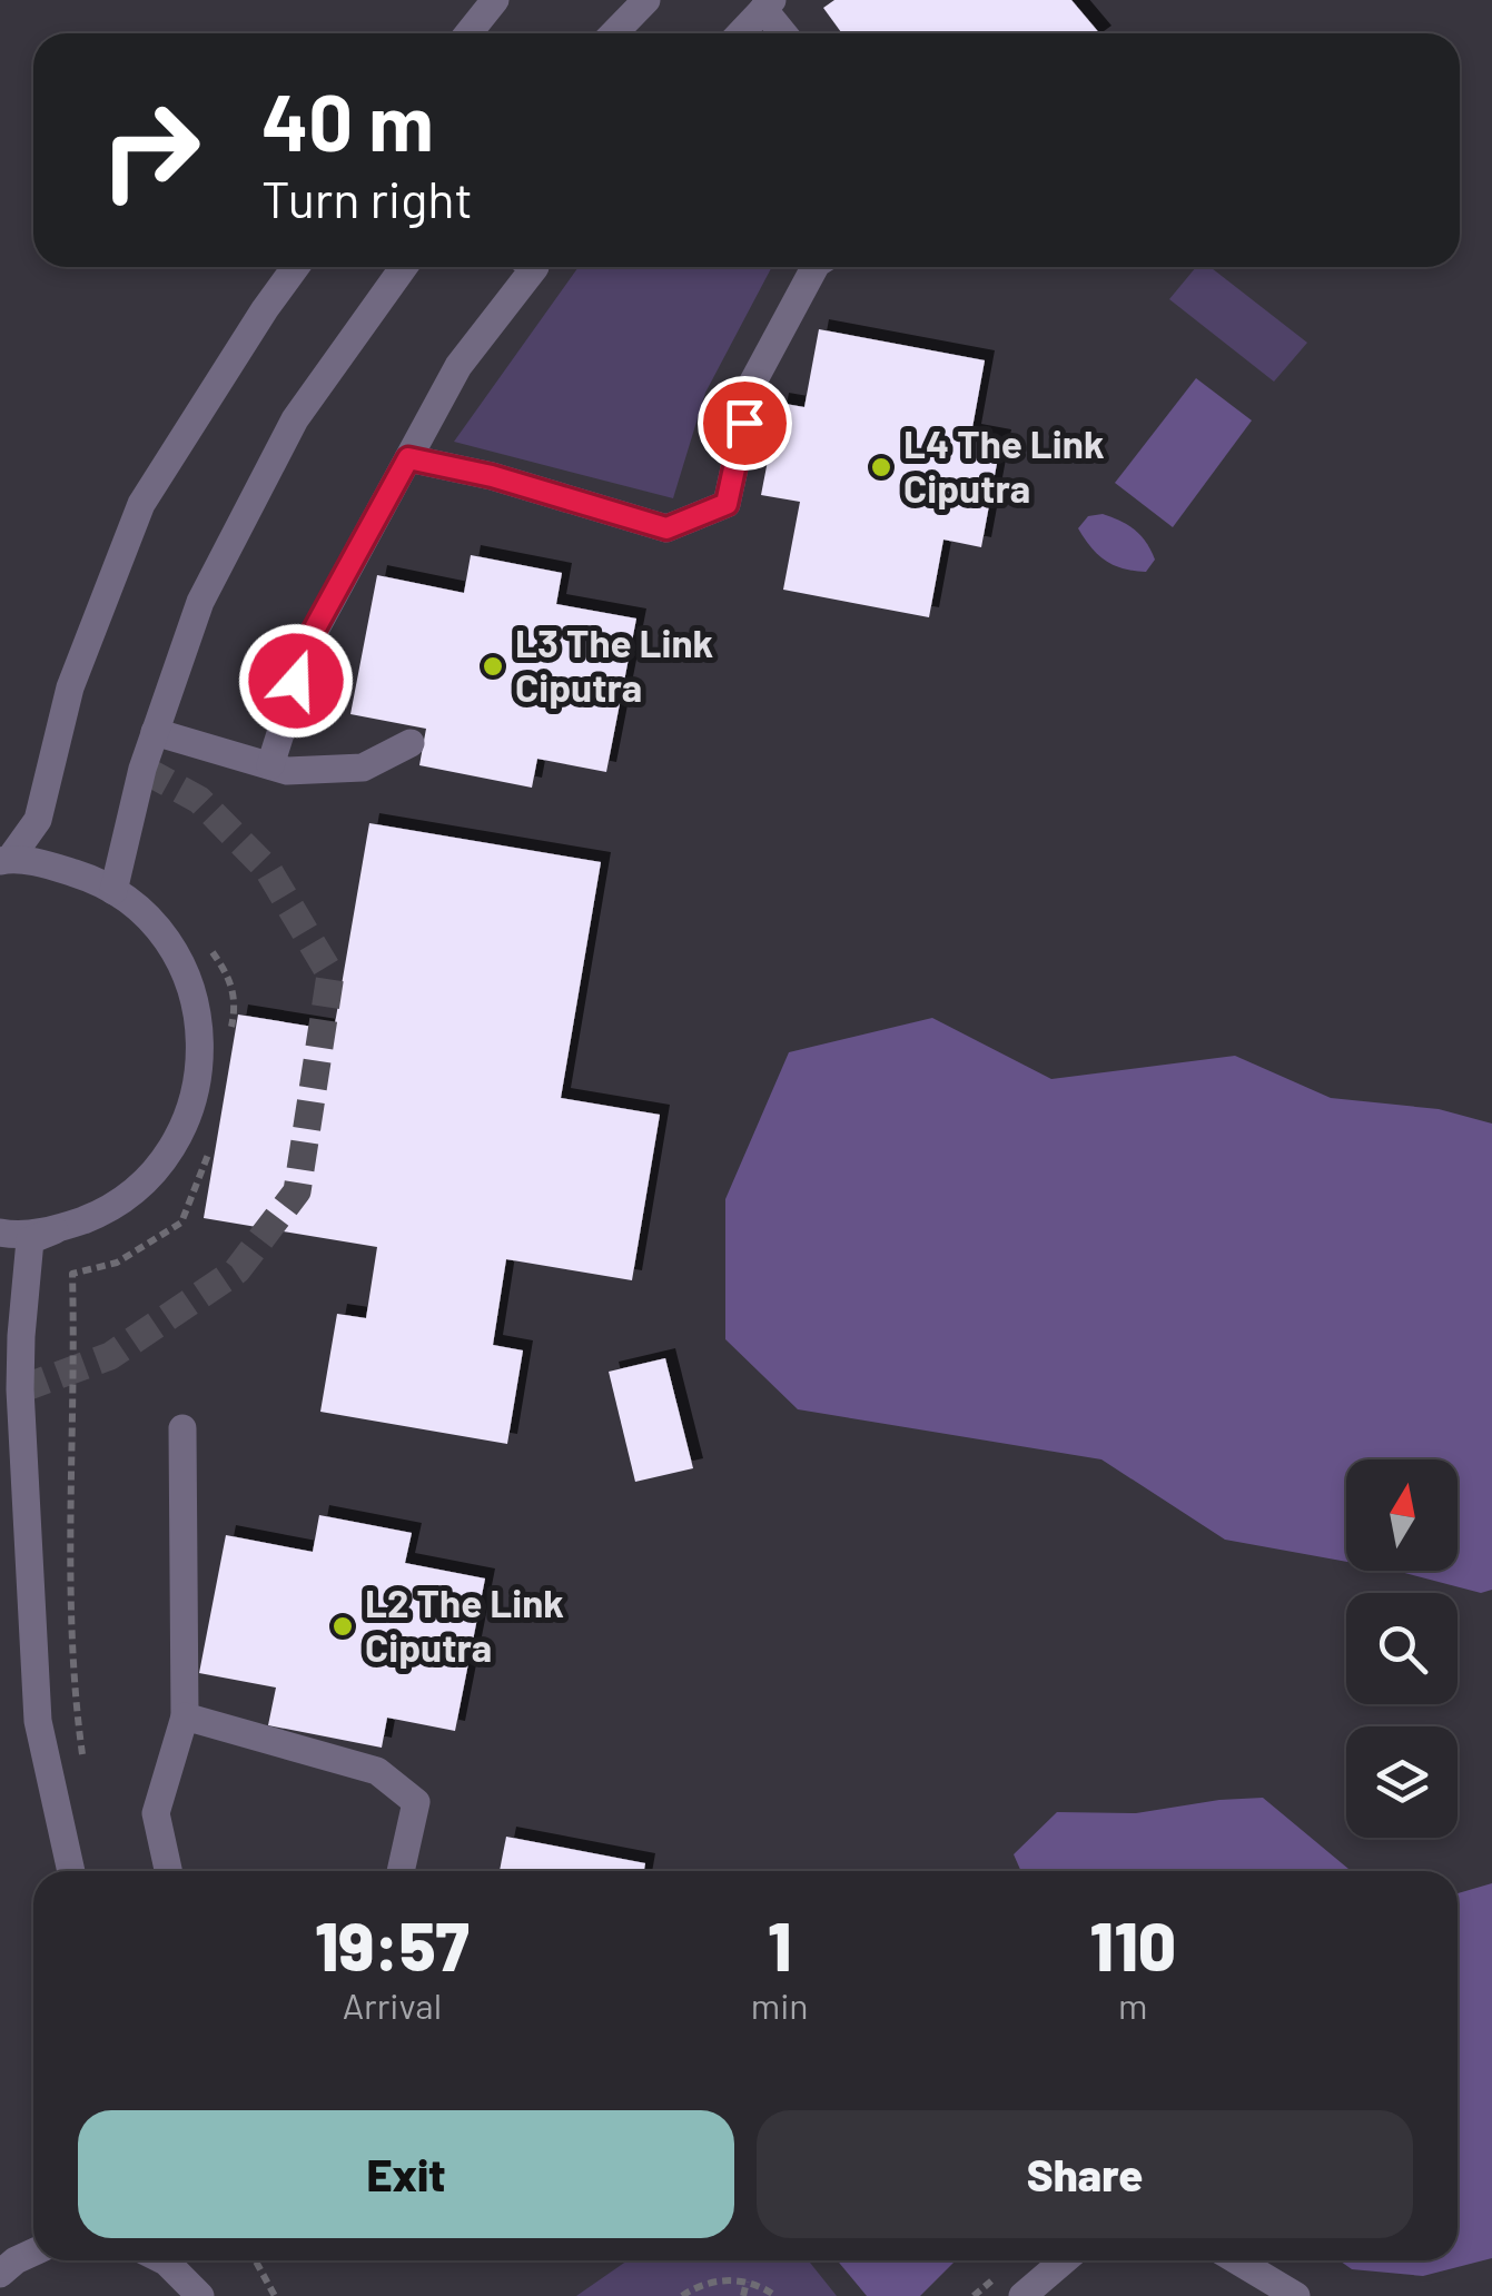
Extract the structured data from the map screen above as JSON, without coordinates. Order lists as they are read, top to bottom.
{
  "places": ["L4 The Link Ciputra", "L3 The Link Ciputra", "L2 The Link Ciputra"],
  "north": "top",
  "page": {
    "turn": ["40 m", "Turn right"],
    "eta": [
      "19:57",
      "Arrival",
      "1",
      "min",
      "110",
      "m"
    ],
    "buttons": ["Exit", "Share"]
  }
}
